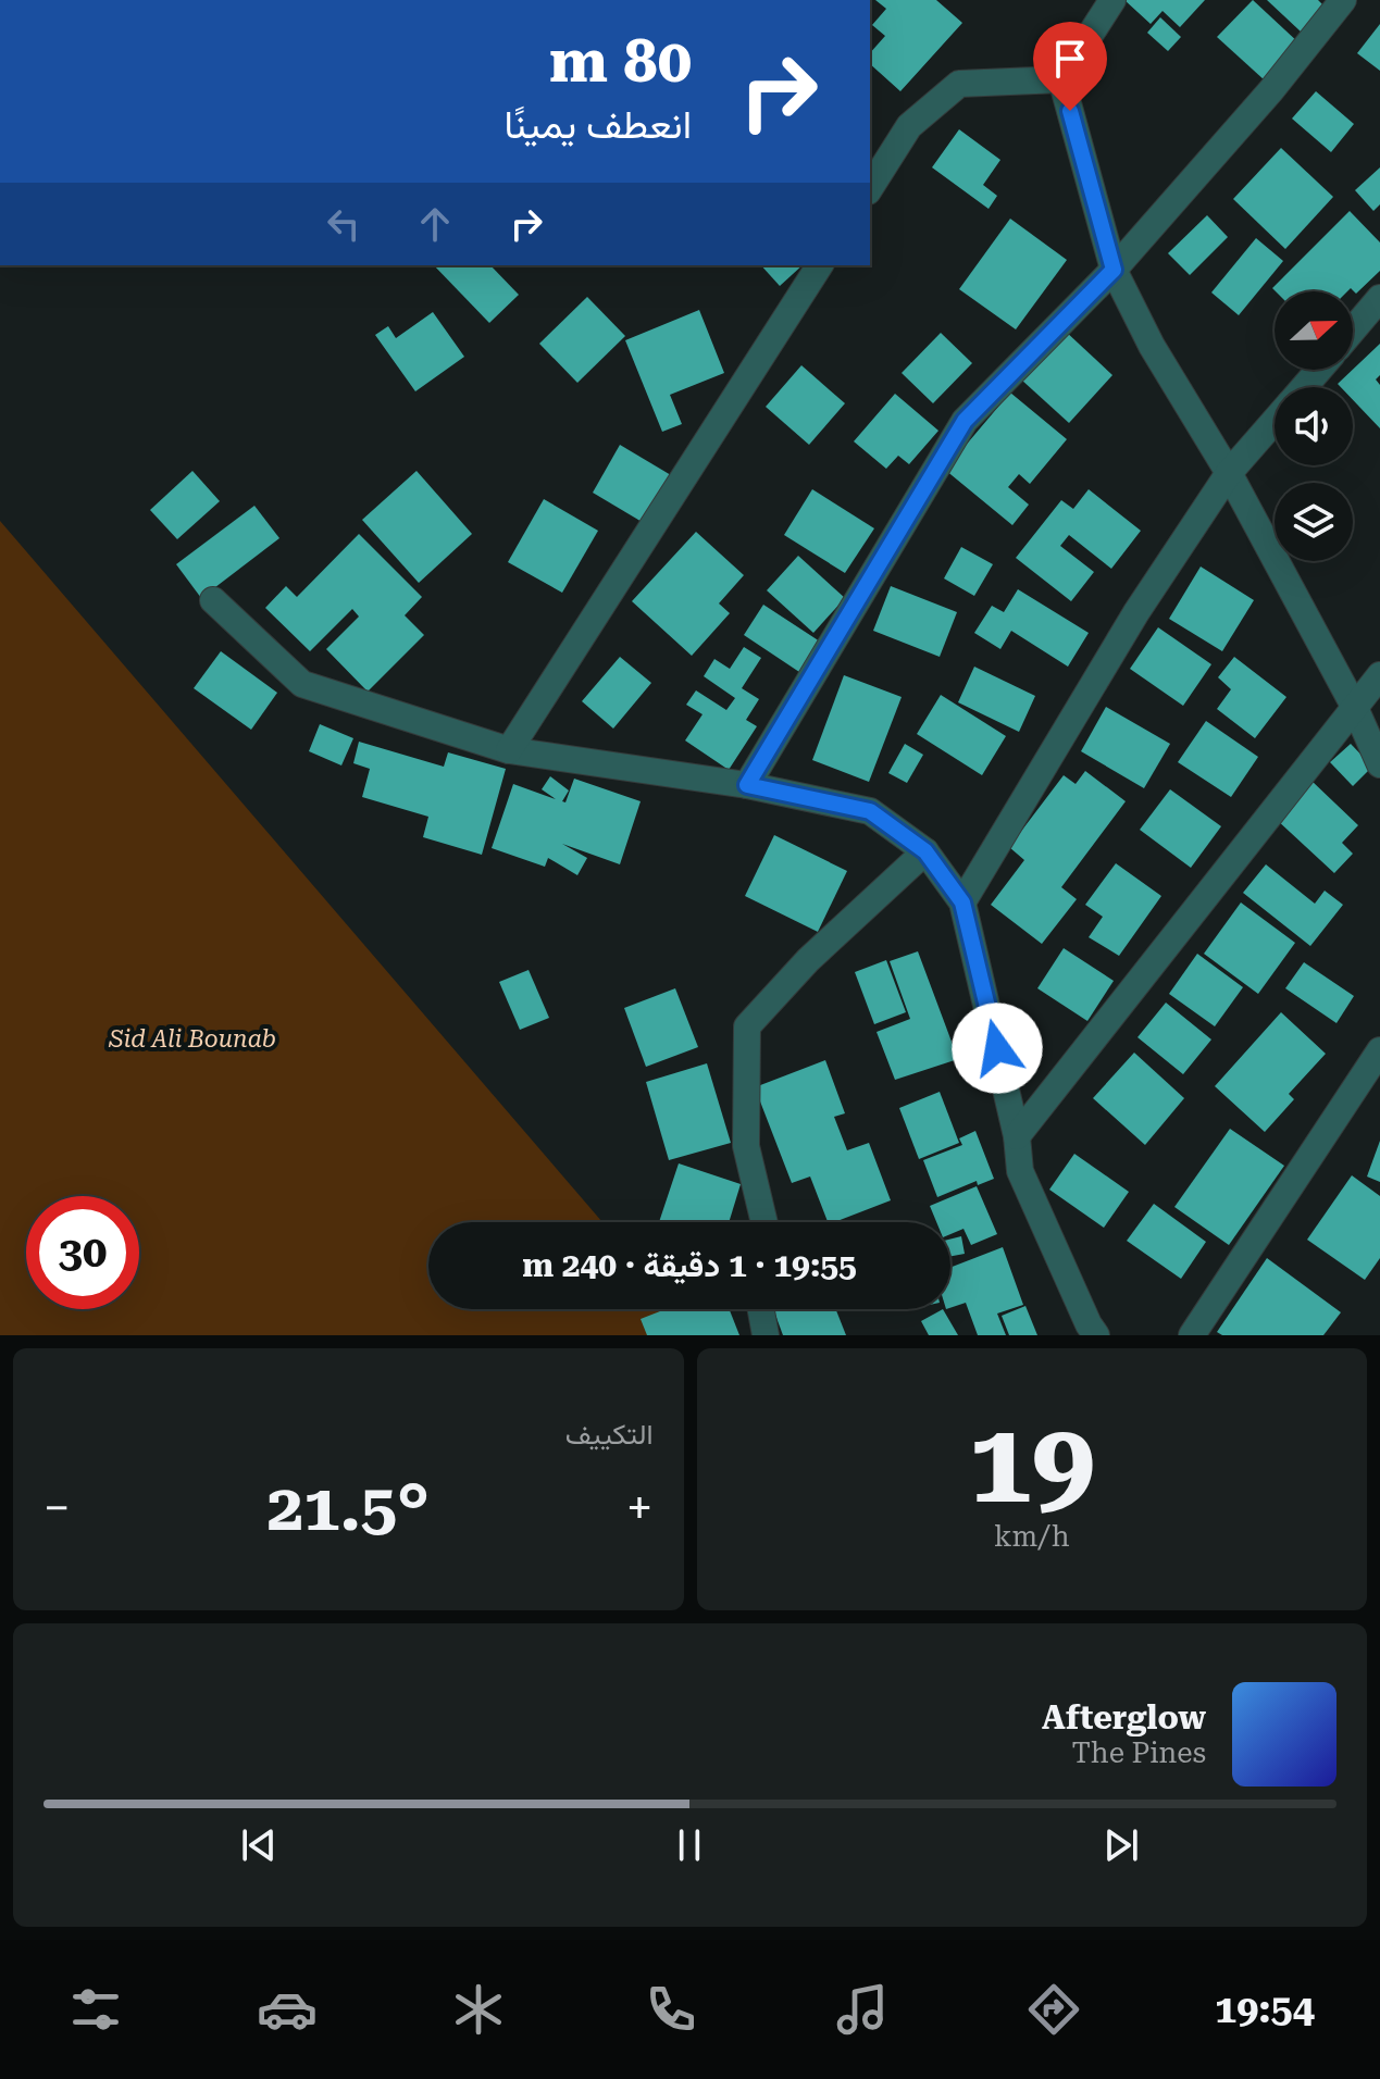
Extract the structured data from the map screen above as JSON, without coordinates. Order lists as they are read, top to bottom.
{
  "parks": ["Sid Ali Bounab"],
  "north": "right",
  "page": {
    "turn": ["80 m", "انعطف يمينًا"],
    "limit": "30",
    "trip": "19:55 · 1 دقيقة · 240 m",
    "tile": [
      ["19", "km/h"],
      "التكييف"
    ],
    "heat": ["−", "21.5°", "+"],
    "song": ["Afterglow", "The Pines"],
    "tabs": "19:54"
  }
}
